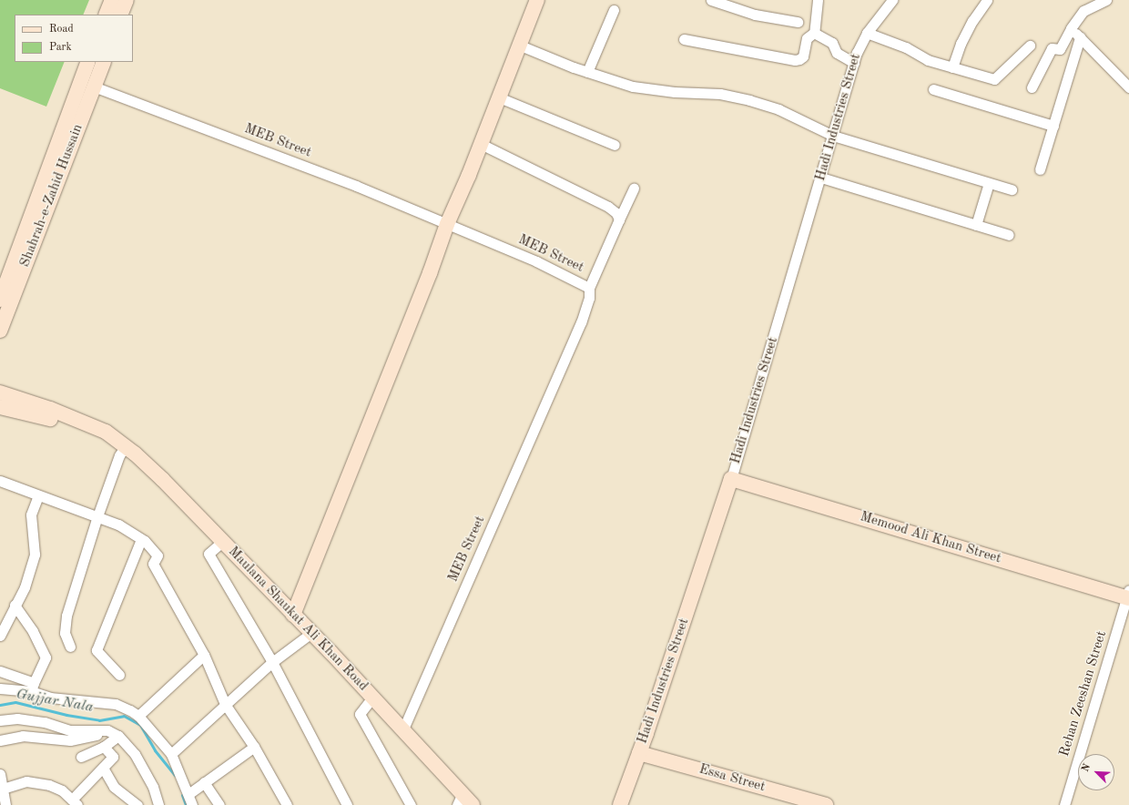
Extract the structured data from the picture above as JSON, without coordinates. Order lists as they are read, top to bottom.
{
  "streets": {
    "street": [
      "Hadi Industries Street",
      "MEB Street",
      "Shahrah-e-Zahid Hussain",
      "Memood Ali Khan Street",
      "Maulana Shaukat Ali Khan Road",
      "Rehan Zeeshan Street",
      "Essa Street"
    ]
  },
  "crossings": [
    ["Hadi Industries Street", "Memood Ali Khan Street"],
    ["Hadi Industries Street", "Essa Street"],
    ["MEB Street", "Shahrah-e-Zahid Hussain"],
    ["MEB Street", "Maulana Shaukat Ali Khan Road"],
    ["Memood Ali Khan Street", "Rehan Zeeshan Street"]
  ],
  "water": ["Gujjar Nala"],
  "legend": ["Road", "Park"],
  "north": "top left"
}
